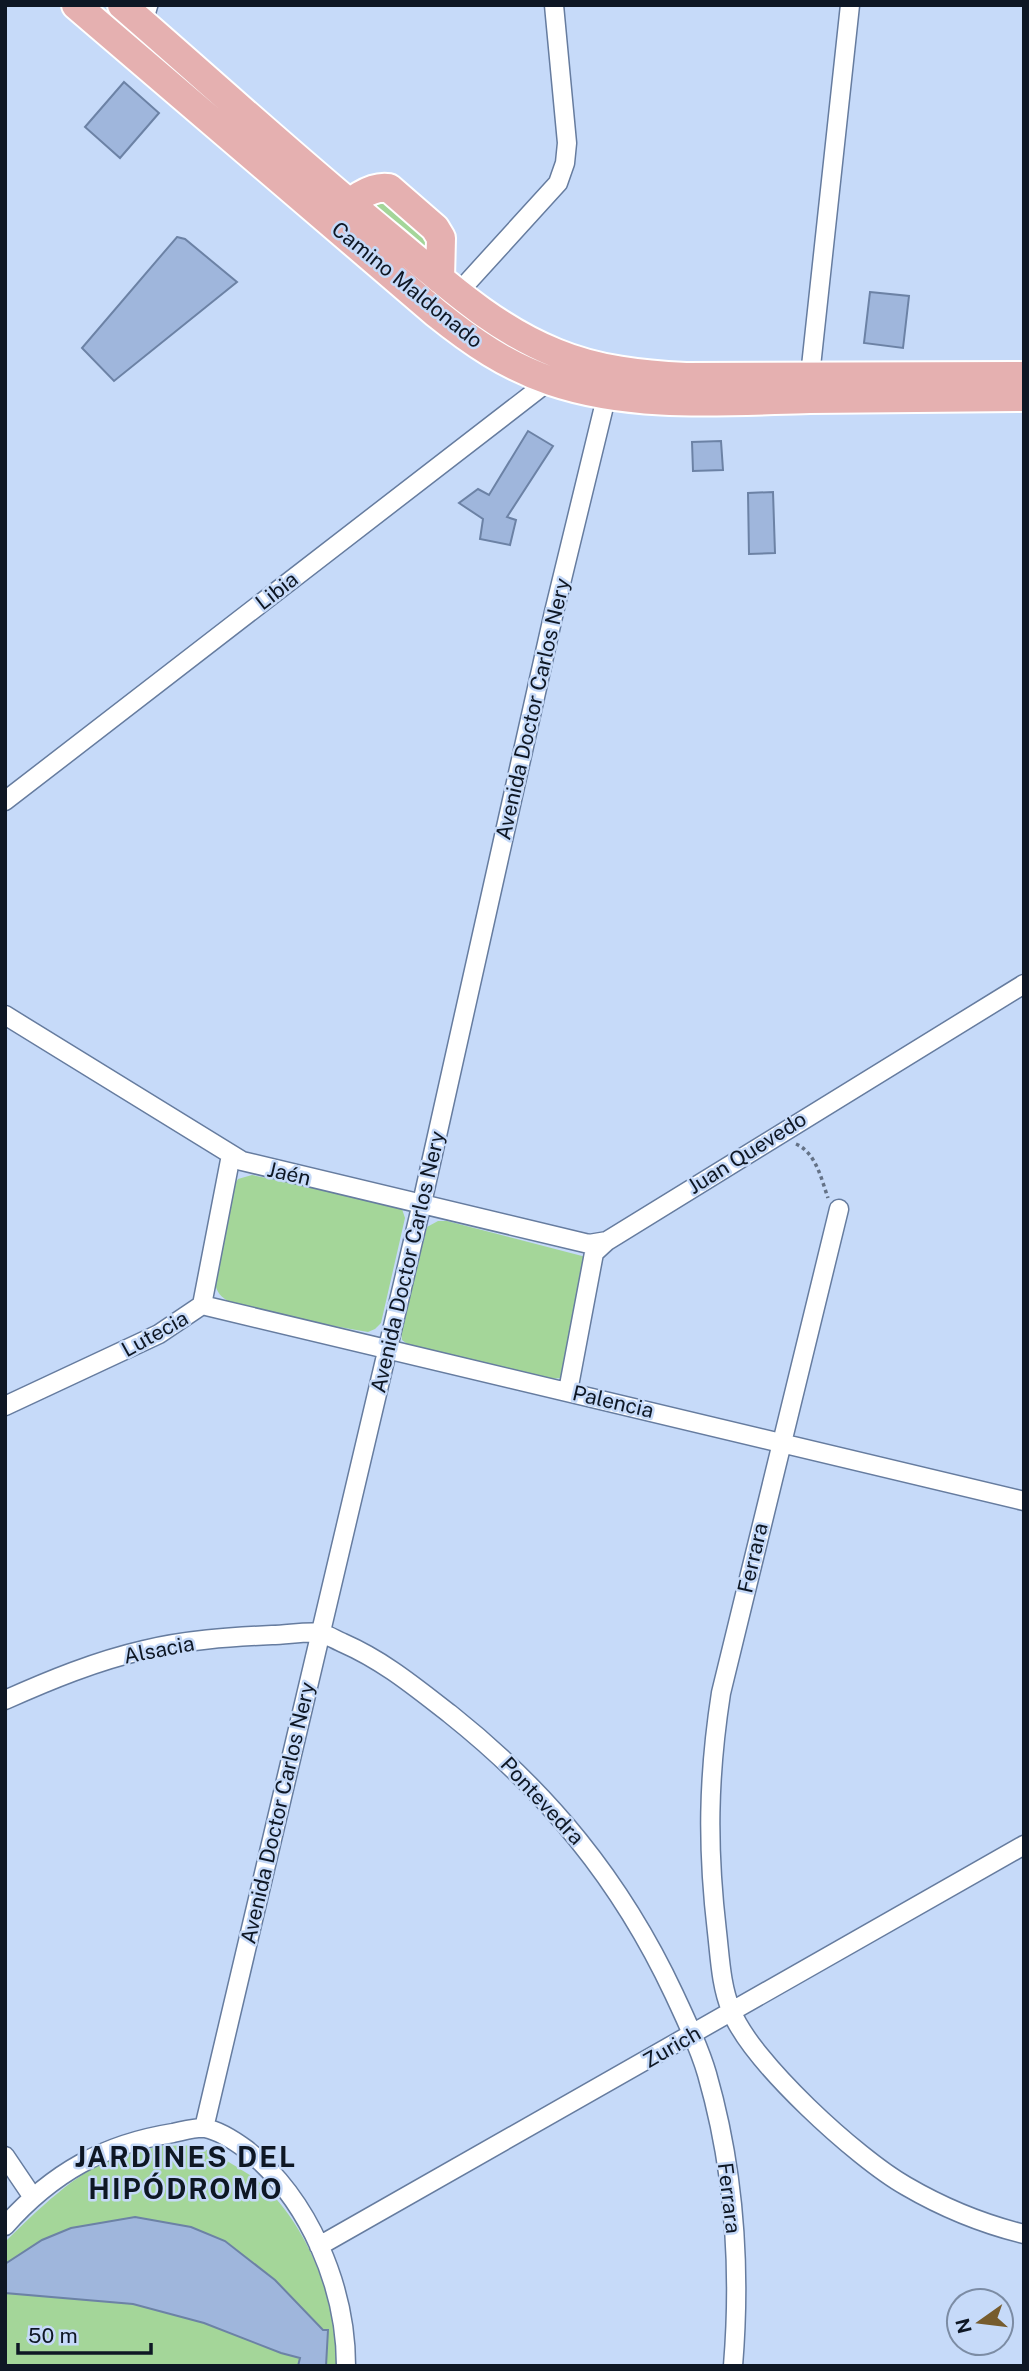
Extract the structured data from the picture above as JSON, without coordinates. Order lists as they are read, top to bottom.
{
  "streets": {
    "main road": ["Camino Maldonado"],
    "street": [
      "Libia",
      "Avenida Doctor Carlos Nery",
      "Juan Quevedo",
      "Jaén",
      "Lutecia",
      "Palencia",
      "Ferrara",
      "Alsacia",
      "Pontevedra",
      "Zurich"
    ]
  },
  "crossings": [
    ["Camino Maldonado", "Libia"],
    ["Camino Maldonado", "Avenida Doctor Carlos Nery"],
    ["Avenida Doctor Carlos Nery", "Jaén"],
    ["Avenida Doctor Carlos Nery", "Palencia"],
    ["Avenida Doctor Carlos Nery", "Alsacia"],
    ["Avenida Doctor Carlos Nery", "Pontevedra"],
    ["Juan Quevedo", "Jaén"],
    ["Juan Quevedo", "Palencia"],
    ["Jaén", "Lutecia"],
    ["Lutecia", "Palencia"],
    ["Palencia", "Ferrara"],
    ["Ferrara", "Pontevedra"],
    ["Ferrara", "Zurich"],
    ["Alsacia", "Pontevedra"],
    ["Pontevedra", "Zurich"]
  ],
  "districts": ["JARDINES DEL HIPÓDROMO"],
  "scale_bar": "50 m",
  "north": "left"
}
